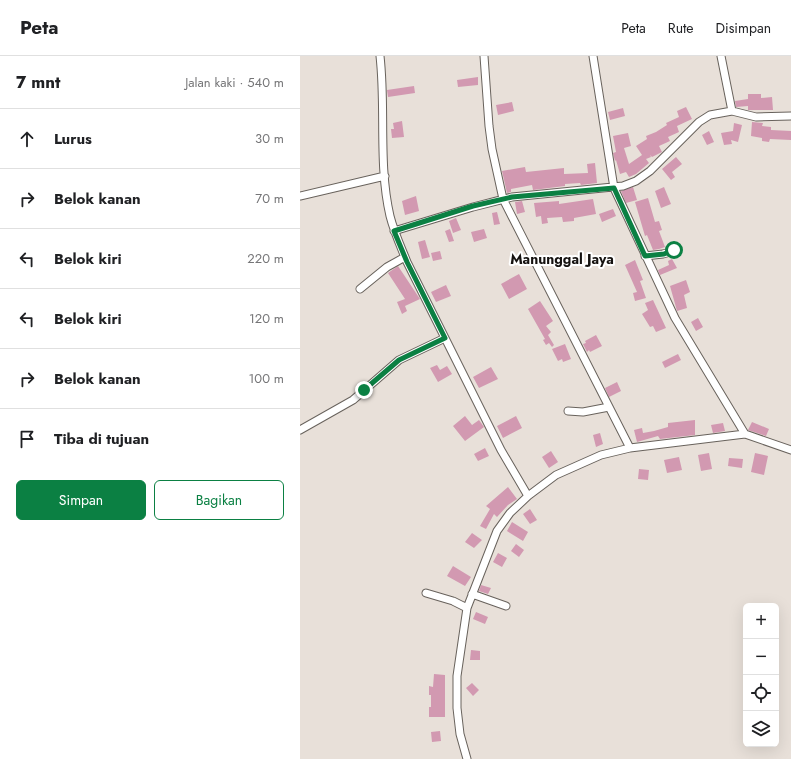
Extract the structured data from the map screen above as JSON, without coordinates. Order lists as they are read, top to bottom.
{
  "districts": ["Manunggal Jaya"],
  "page": {
    "header": "Peta",
    "nav": ["Peta", "Rute", "Disimpan"],
    "heading": ["7 mnt", "Jalan kaki · 540 m"],
    "list": [
      ["Lurus", "30 m"],
      ["Belok kanan", "70 m"],
      ["Belok kiri", "220 m"],
      ["Belok kiri", "120 m"],
      ["Belok kanan", "100 m"],
      "Tiba di tujuan"
    ],
    "buttons": ["Simpan", "Bagikan"],
    "map_buttons": ["+", "−"]
  }
}
